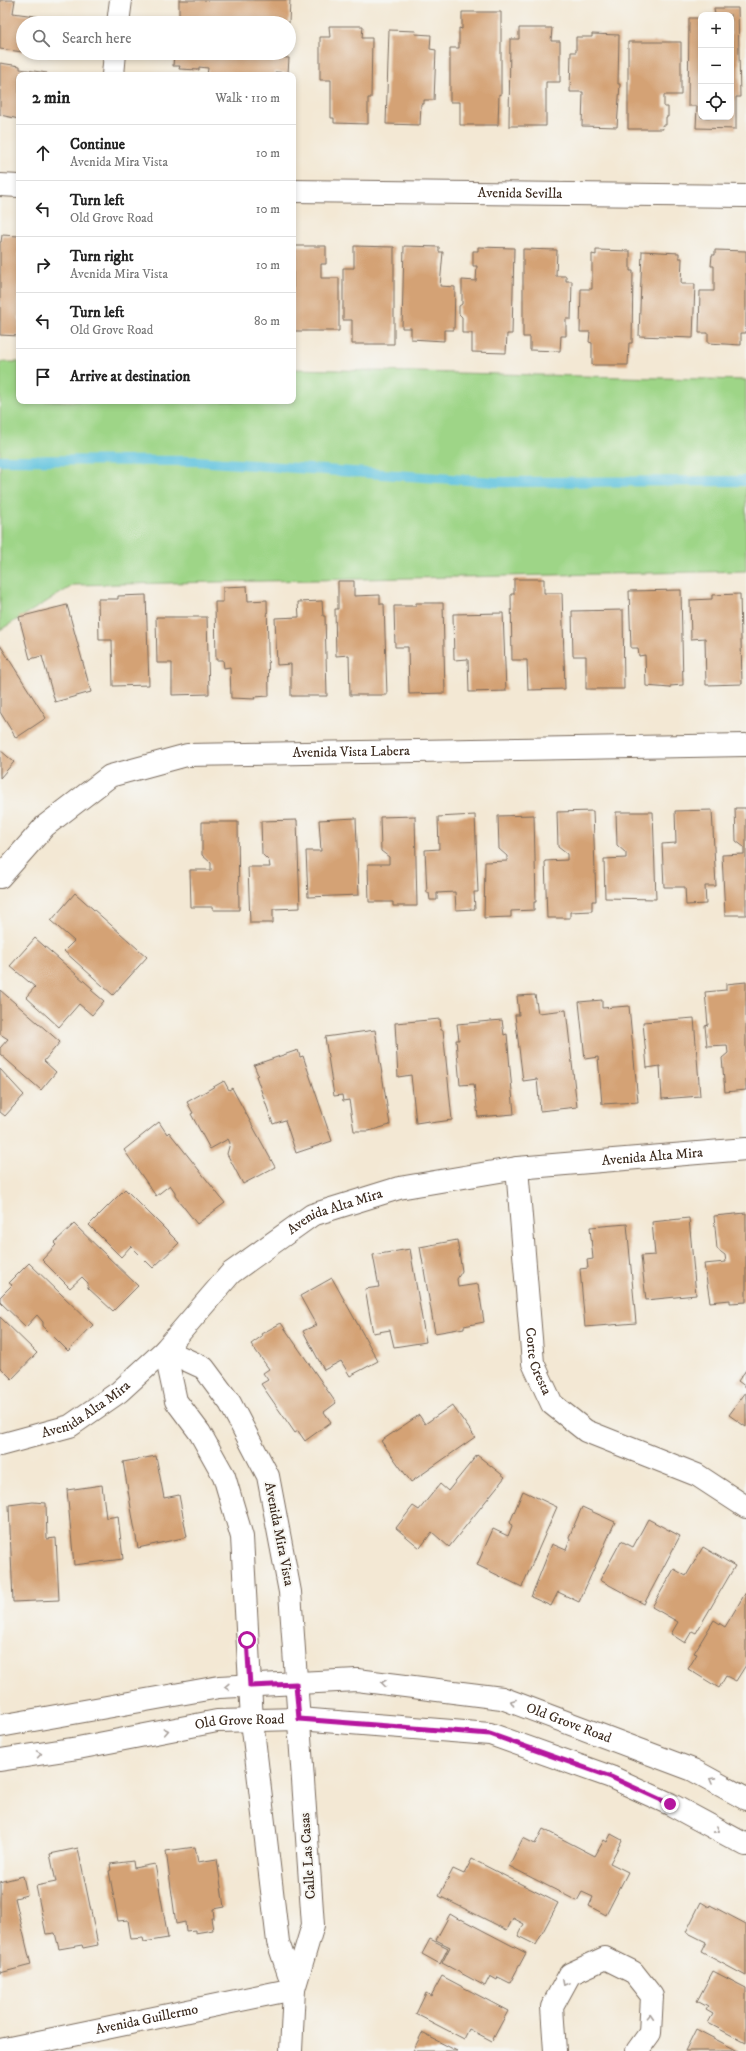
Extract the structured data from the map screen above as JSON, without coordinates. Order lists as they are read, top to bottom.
{
  "streets": {
    "street": [
      "Avenida Sevilla",
      "Avenida Vista Labera",
      "Avenida Alta Mira",
      "Corte Cresta",
      "Avenida Mira Vista",
      "Old Grove Road",
      "Calle Las Casas",
      "Avenida Guillermo"
    ]
  },
  "crossings": [
    ["Avenida Alta Mira", "Corte Cresta"],
    ["Avenida Alta Mira", "Avenida Mira Vista"],
    ["Avenida Mira Vista", "Old Grove Road"],
    ["Avenida Mira Vista", "Calle Las Casas"],
    ["Old Grove Road", "Calle Las Casas"],
    ["Calle Las Casas", "Avenida Guillermo"]
  ],
  "page": {
    "map_buttons": ["+", "−"],
    "search": "Search here",
    "heading": ["2 min", "Walk · 110 m"],
    "list": [
      ["Continue", "Avenida Mira Vista", "10 m"],
      ["Turn left", "Old Grove Road", "10 m"],
      ["Turn right", "Avenida Mira Vista", "10 m"],
      ["Turn left", "Old Grove Road", "80 m"],
      "Arrive at destination"
    ]
  }
}
